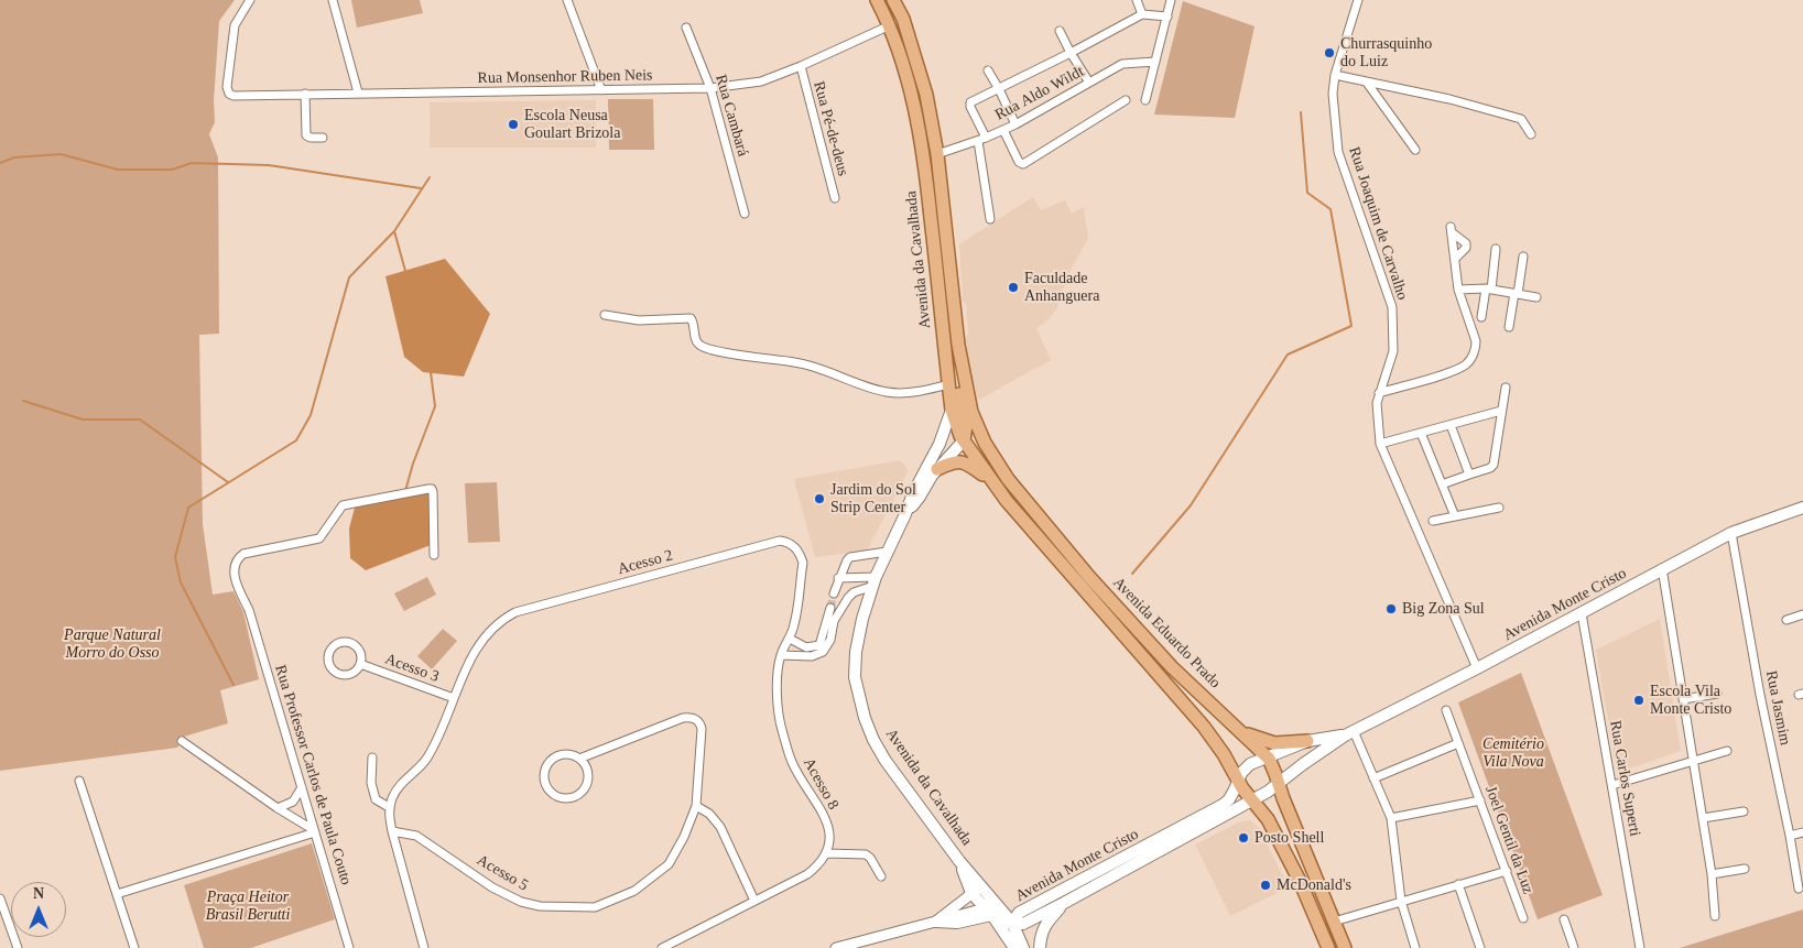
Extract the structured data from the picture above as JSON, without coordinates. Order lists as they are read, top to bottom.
{
  "streets": {
    "main road": ["Avenida da Cavalhada", "Avenida Monte Cristo", "Avenida Eduardo Prado"],
    "street": [
      "Rua Monsenhor Ruben Neis",
      "Rua Aldo Wildt",
      "Rua Cambará",
      "Rua Pé-de-deus",
      "Rua Joaquim de Carvalho",
      "Acesso 2",
      "Acesso 3",
      "Rua Jasmim",
      "Rua Professor Carlos de Paula Couto",
      "Rua Carlos Superti",
      "Acesso 8",
      "Joel Gentil da Luz",
      "Acesso 5"
    ]
  },
  "crossings": [
    ["Rua Monsenhor Ruben Neis", "Rua Cambará"],
    ["Rua Monsenhor Ruben Neis", "Rua Pé-de-deus"],
    ["Rua Monsenhor Ruben Neis", "Avenida da Cavalhada"],
    ["Rua Aldo Wildt", "Avenida da Cavalhada"],
    ["Rua Joaquim de Carvalho", "Avenida Monte Cristo"],
    ["Avenida da Cavalhada", "Avenida Monte Cristo"],
    ["Avenida da Cavalhada", "Avenida Eduardo Prado"],
    ["Acesso 2", "Acesso 3"],
    ["Acesso 2", "Acesso 8"],
    ["Avenida Monte Cristo", "Avenida Eduardo Prado"],
    ["Avenida Monte Cristo", "Rua Jasmim"],
    ["Avenida Monte Cristo", "Rua Carlos Superti"]
  ],
  "parks": ["Parque Natural Morro do Osso", "Cemitério Vila Nova", "Praça Heitor Brasil Berutti"],
  "places": [
    "Churrasquinho do Luiz",
    "Escola Neusa Goulart Brizola",
    "Faculdade Anhanguera",
    "Jardim do Sol Strip Center",
    "Big Zona Sul",
    "Escola Vila Monte Cristo",
    "Posto Shell",
    "McDonald's"
  ],
  "north": "top"
}
